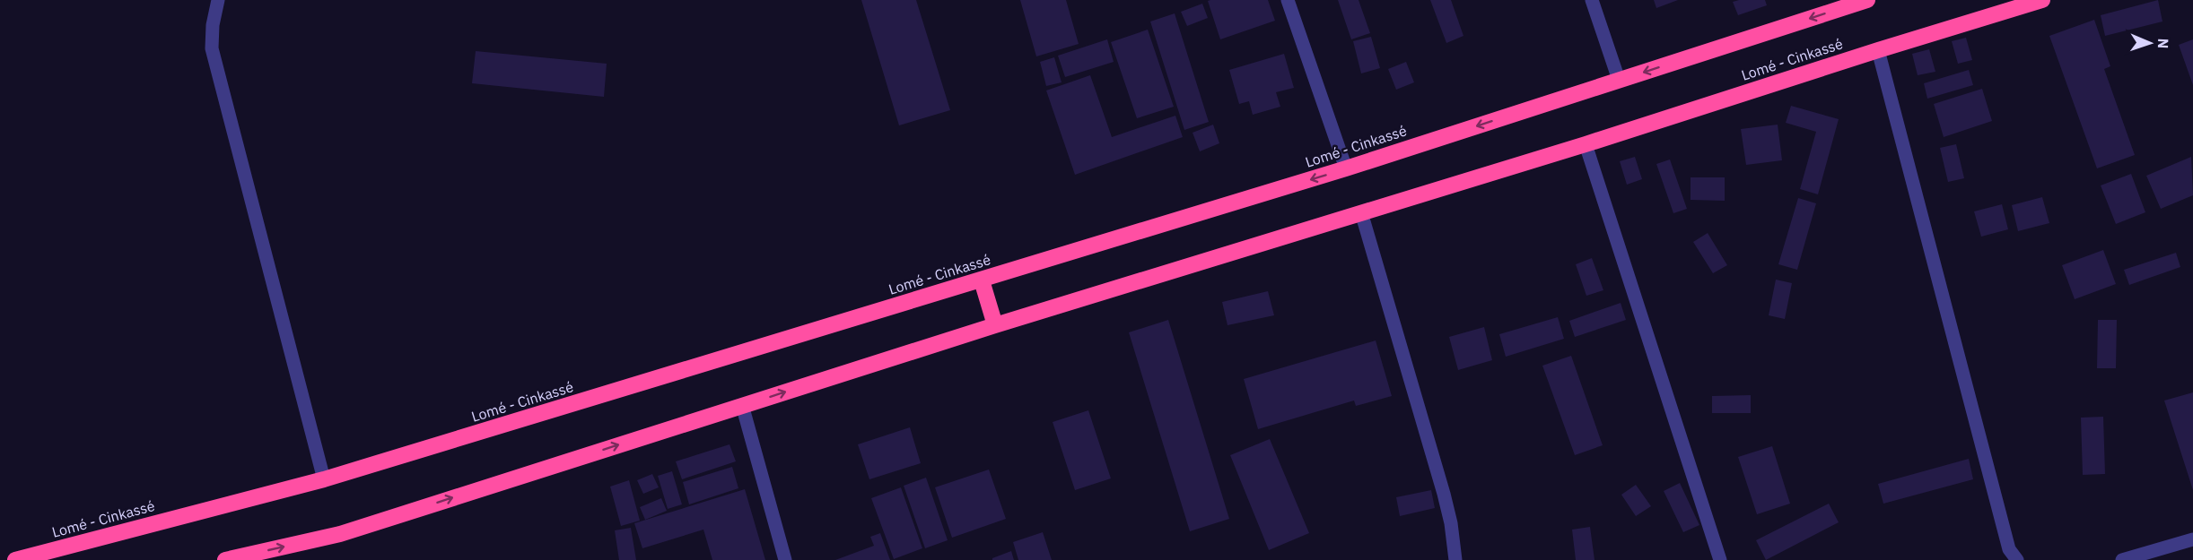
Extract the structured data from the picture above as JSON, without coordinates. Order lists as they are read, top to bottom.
{
  "streets": {
    "highway": ["Lomé - Cinkassé"]
  },
  "north": "right"
}
